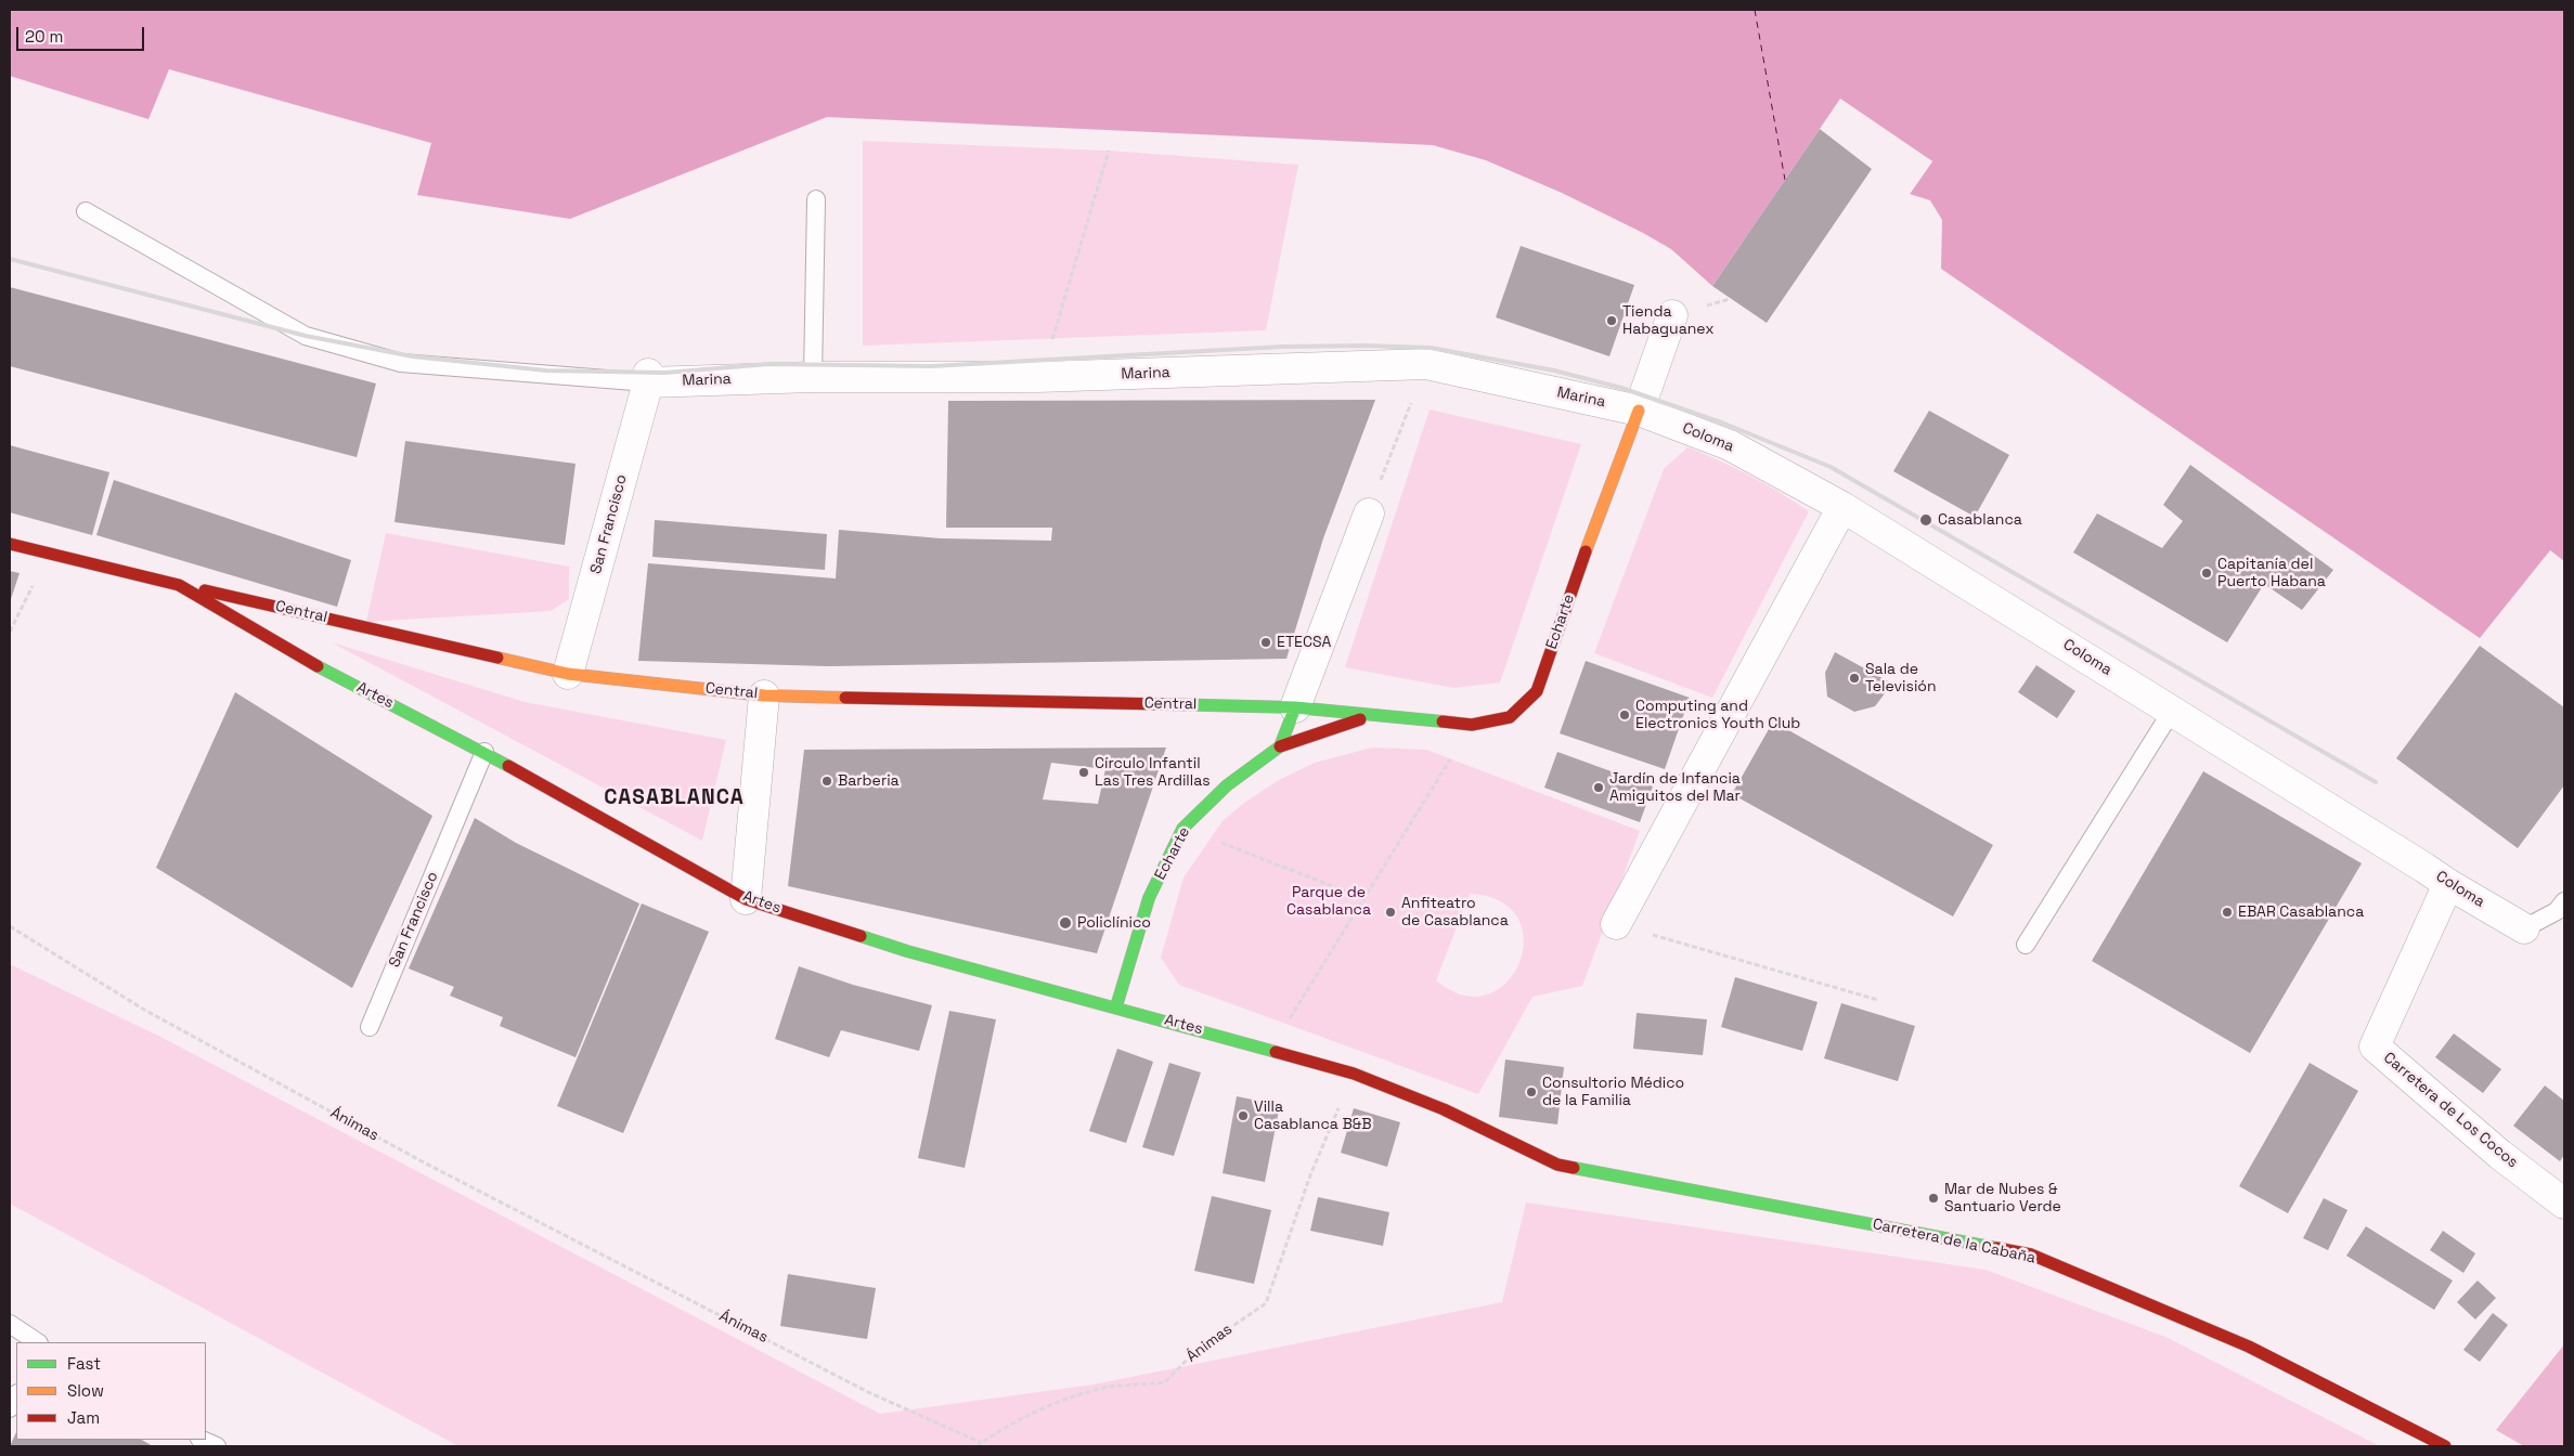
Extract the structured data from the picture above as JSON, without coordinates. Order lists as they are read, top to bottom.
{
  "streets": {
    "main road": [
      "Central",
      "Echarte",
      "Artes",
      "Carretera de la Cabaña"
    ],
    "street": [
      "Marina",
      "Coloma",
      "San Francisco",
      "Carretera de Los Cocos"
    ],
    "path": ["Ánimas"]
  },
  "crossings": [
    ["Marina", "Coloma"],
    ["Marina", "San Francisco"],
    ["Marina", "Echarte"],
    ["Coloma", "Echarte"],
    ["Coloma", "Carretera de Los Cocos"],
    ["San Francisco", "Central"],
    ["San Francisco", "Artes"],
    ["Central", "Echarte"],
    ["Central", "Artes"],
    ["Echarte", "Artes"],
    ["Artes", "Ánimas"],
    ["Artes", "Carretera de la Cabaña"]
  ],
  "districts": ["CASABLANCA"],
  "parks": ["Parque de Casablanca"],
  "places": [
    "Tienda Habaguanex",
    "Casablanca",
    "Capitanía del Puerto Habana",
    "ETECSA",
    "Sala de Televisión",
    "Computing and Electronics Youth Club",
    "Círculo Infantil Las Tres Ardillas",
    "Barberia",
    "Jardín de Infancia Amiguitos del Mar",
    "Anfiteatro de Casablanca",
    "EBAR Casablanca",
    "Policlínico",
    "Consultorio Médico de la Familia",
    "Villa Casablanca B&B",
    "Mar de Nubes & Santuario Verde"
  ],
  "legend": ["Fast", "Slow", "Jam"],
  "scale_bar": "20 m"
}
